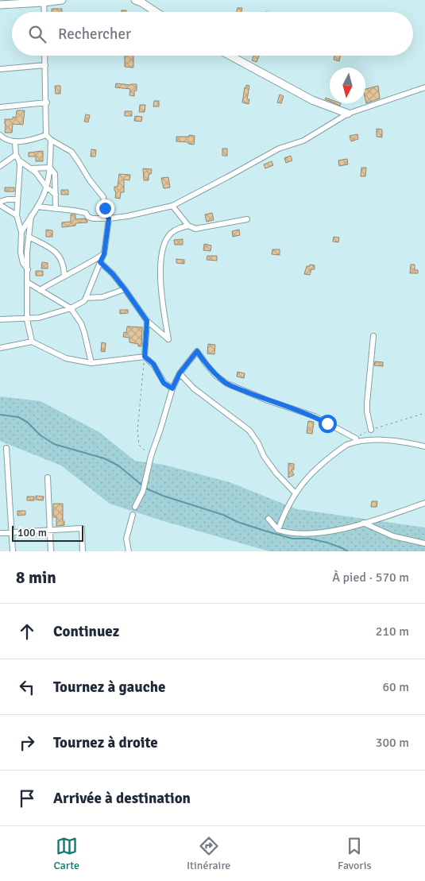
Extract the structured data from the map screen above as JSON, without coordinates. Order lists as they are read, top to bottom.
{
  "scale_bar": "100 m",
  "north": "bottom",
  "page": {
    "search": "Rechercher",
    "scale": "100 m",
    "heading": ["8 min", "À pied · 570 m"],
    "list": [
      ["Continuez", "210 m"],
      ["Tournez à gauche", "60 m"],
      ["Tournez à droite", "300 m"],
      "Arrivée à destination"
    ],
    "nav": ["Carte", "Itinéraire", "Favoris"]
  }
}
